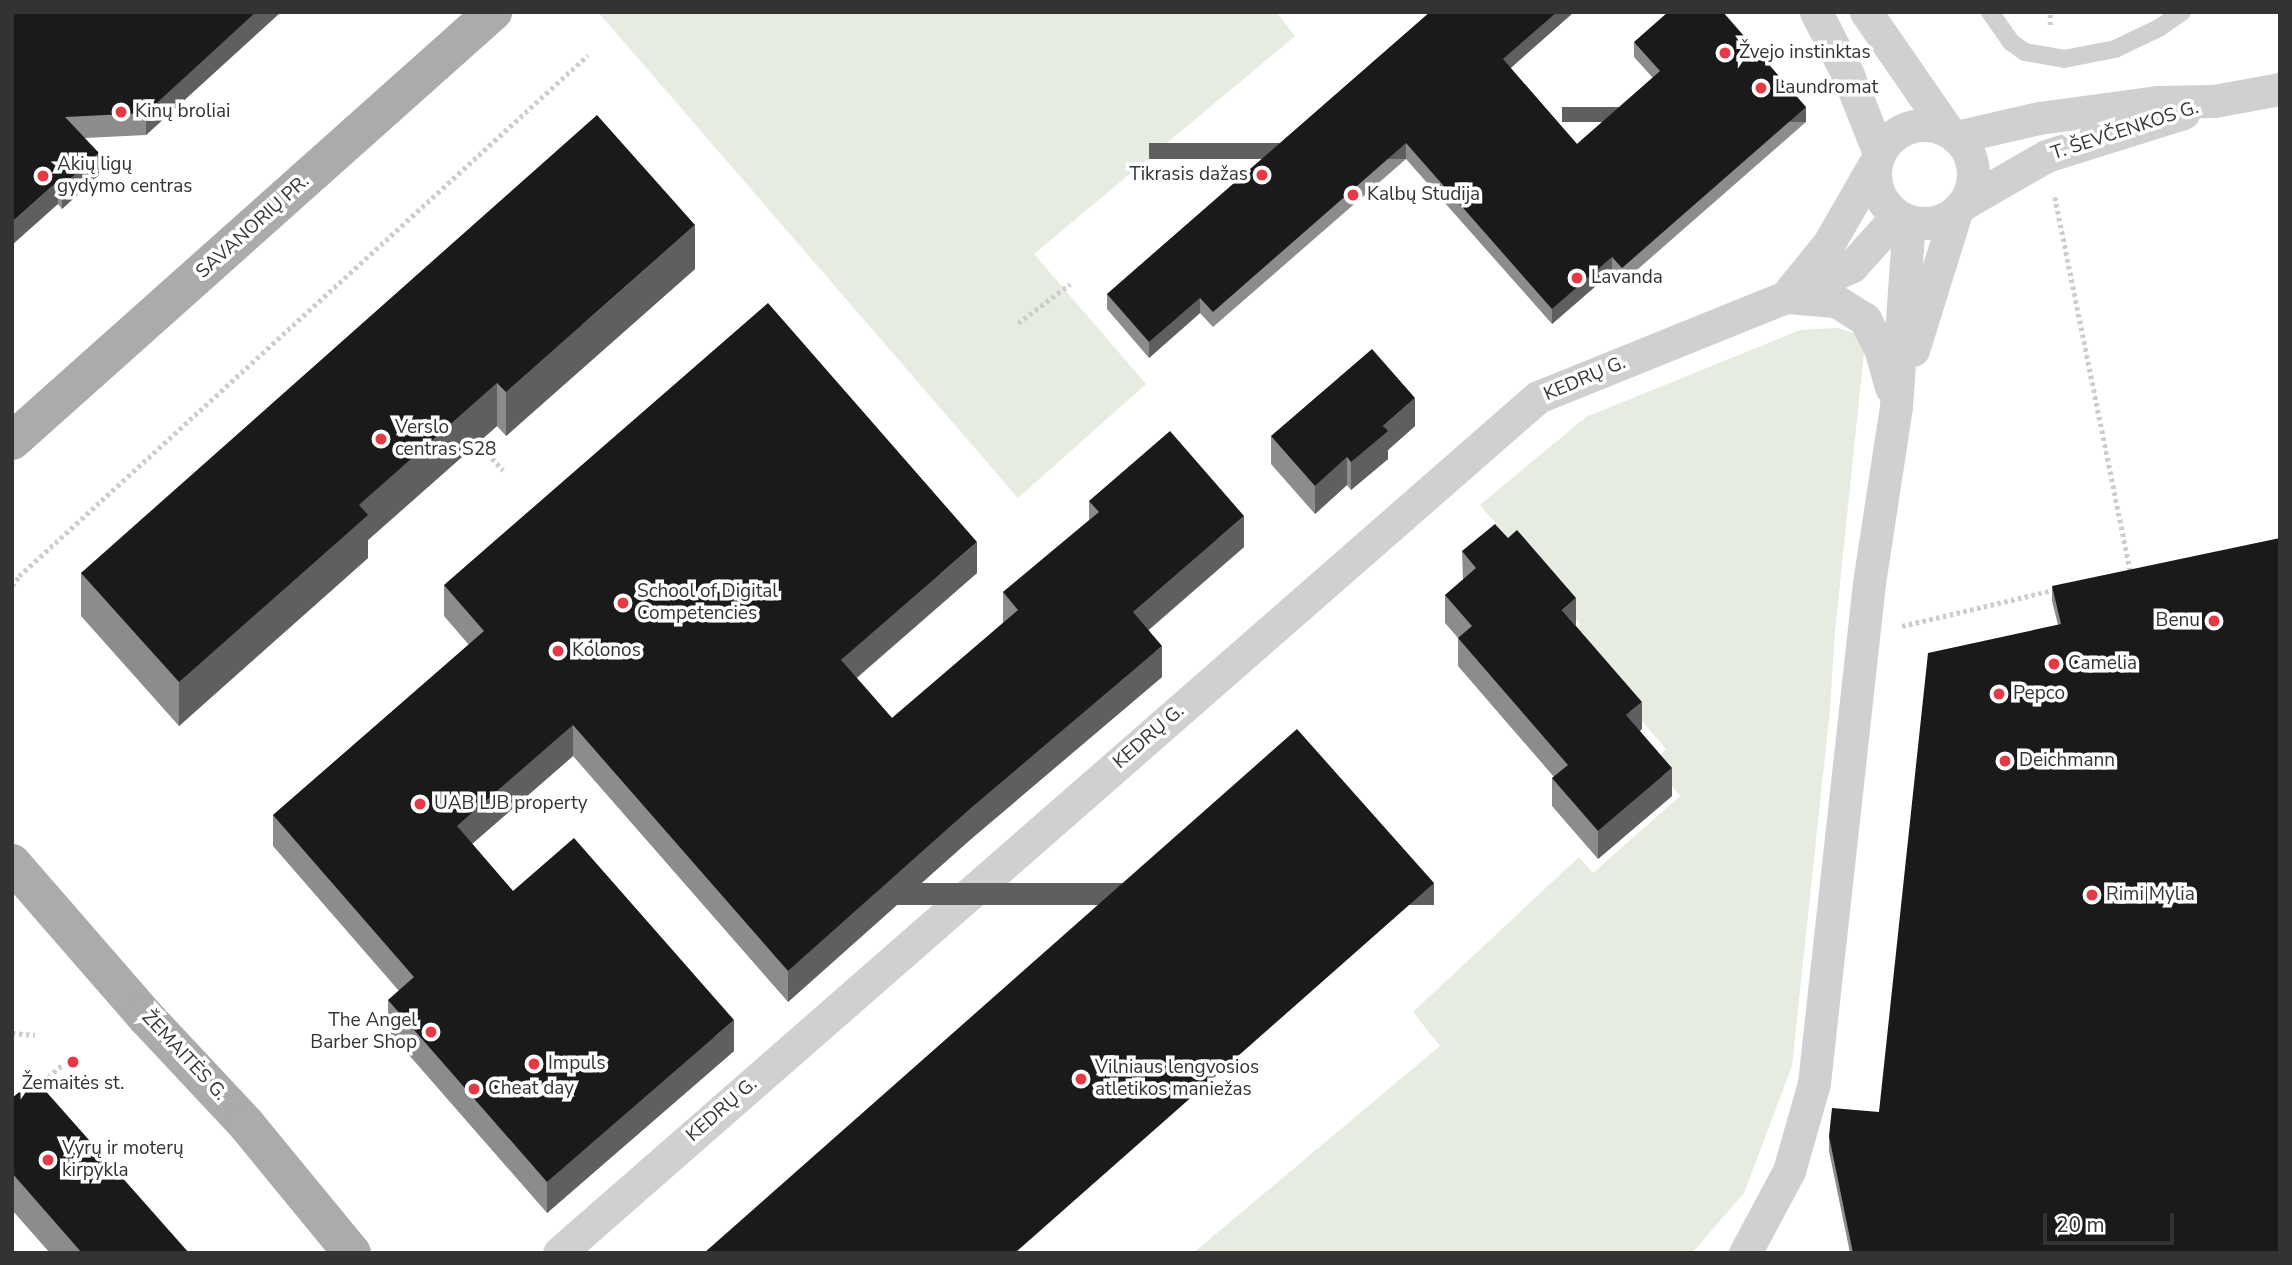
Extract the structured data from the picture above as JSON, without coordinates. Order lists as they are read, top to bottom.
{
  "streets": {
    "main road": ["SAVANORIŲ PR.", "ŽEMAITĖS G."],
    "street": ["T. ŠEVČENKOS G.", "KEDRŲ G."]
  },
  "crossings": [
    ["T. ŠEVČENKOS G.", "KEDRŲ G."]
  ],
  "places": [
    "Žvejo instinktas",
    "Laundromat",
    "Kinų broliai",
    "Tikrasis dažas",
    "Akių ligų gydymo centras",
    "Kalbų Studija",
    "Lavanda",
    "Verslo centras S28",
    "School of Digital Competencies",
    "Benu",
    "Kolonos",
    "Camelia",
    "Pepco",
    "Deichmann",
    "UAB LJB property",
    "Rimi Mylia",
    "The Angel Barber Shop",
    "Žemaitės st.",
    "Impuls",
    "Vilniaus lengvosios atletikos maniežas",
    "Cheat day",
    "Vyrų ir moterų kirpykla"
  ],
  "scale_bar": "20 m"
}
